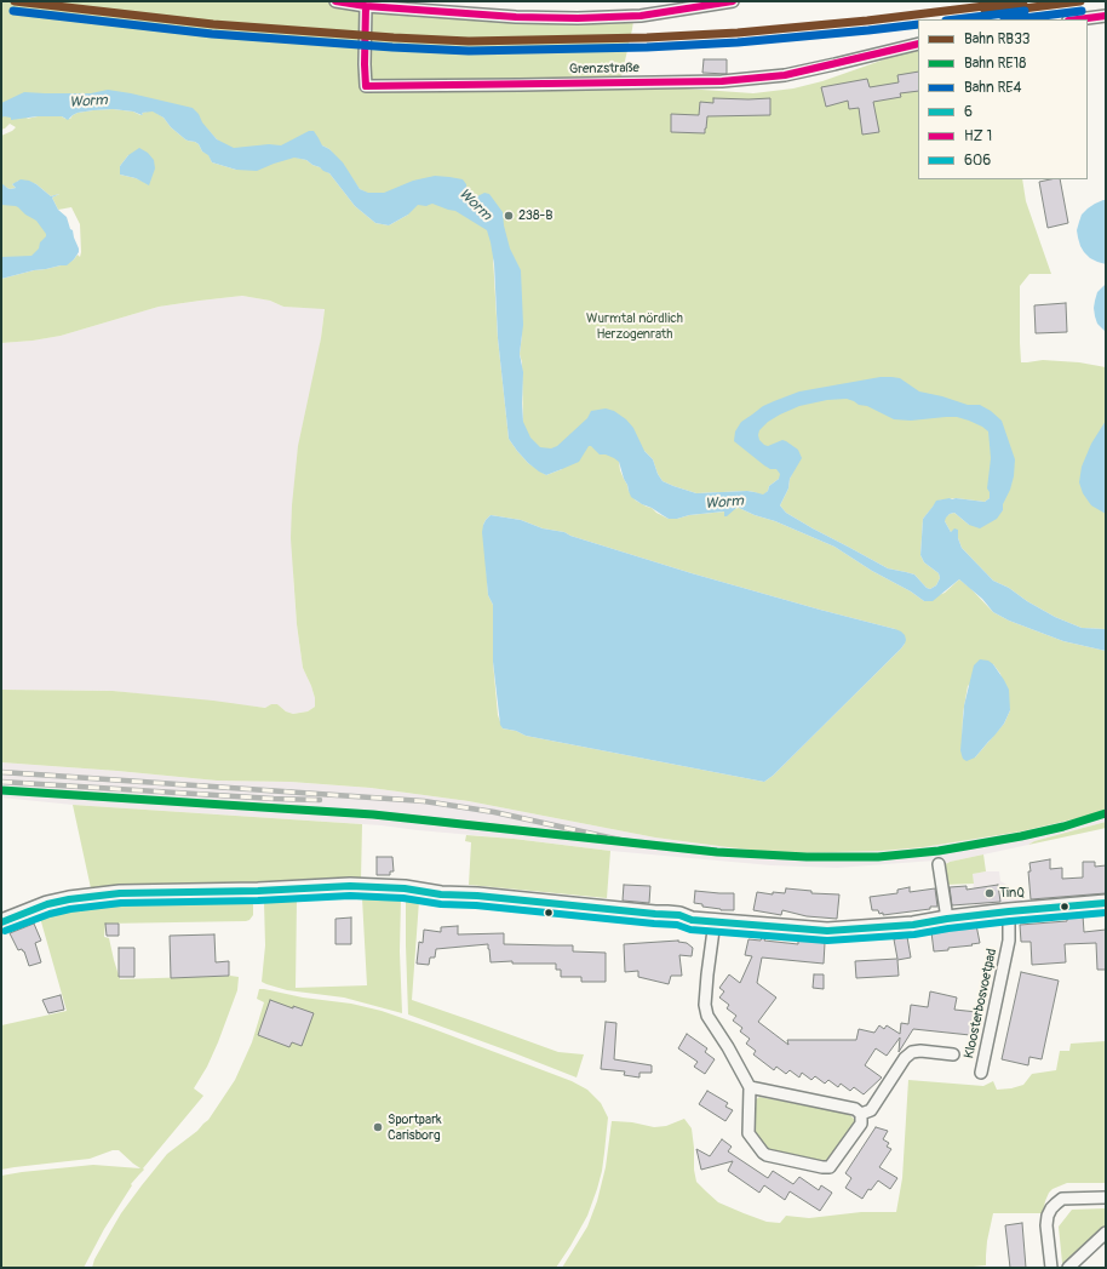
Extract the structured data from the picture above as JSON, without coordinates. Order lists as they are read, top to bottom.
{
  "streets": {
    "street": ["Grenzstraße", "Kloosterbosvoetpad"]
  },
  "water": ["Worm"],
  "parks": ["Wurmtal nördlich Herzogenrath"],
  "places": ["238-B", "TinQ", "Sportpark Carisborg"],
  "lines": [
    "rail line RB33",
    "rail line RE4",
    "rail line RE18",
    "transit line 6",
    "transit line 606"
  ],
  "legend": [
    "Bahn RB33",
    "Bahn RE18",
    "Bahn RE4",
    "6",
    "HZ 1",
    "606"
  ]
}
